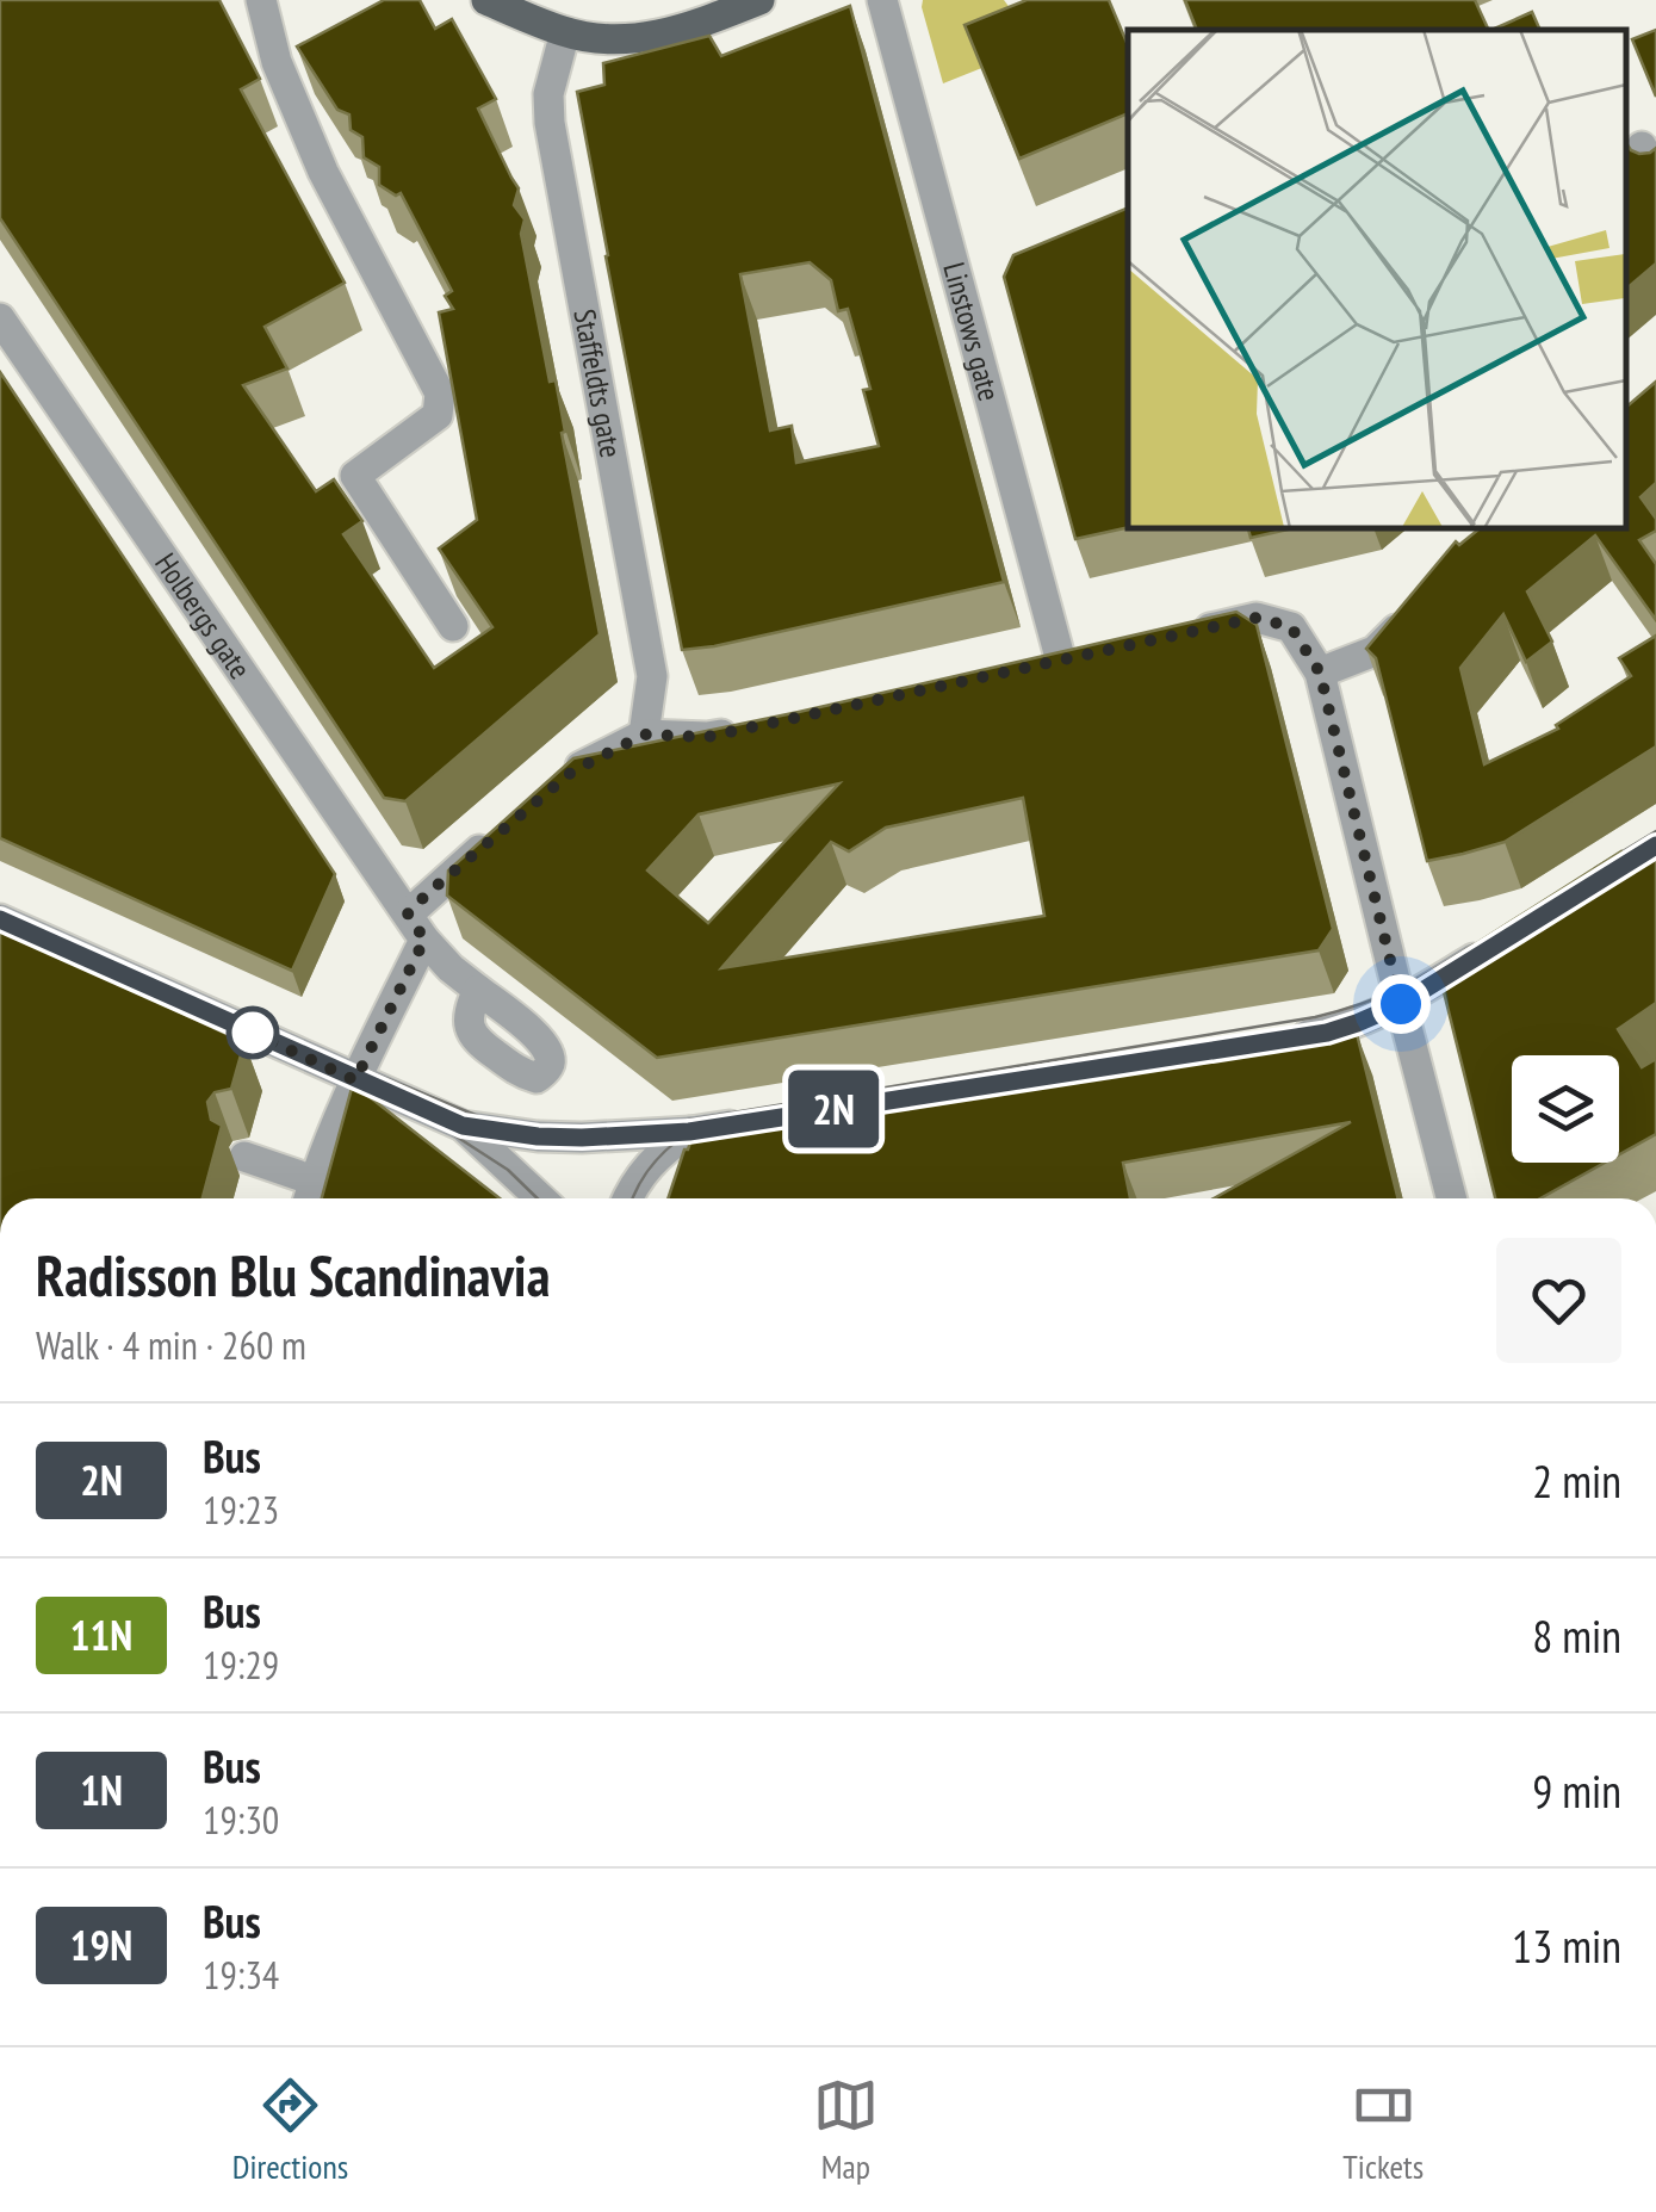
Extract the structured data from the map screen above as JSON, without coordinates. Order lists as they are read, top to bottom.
{
  "streets": {
    "street": ["Linstows gate", "Staffeldts gate", "Holbergs gate"]
  },
  "lines": ["bus line 2N"],
  "page": {
    "on_map": "2N",
    "heading": ["Radisson Blu Scandinavia", "Walk · 4 min · 260 m"],
    "list": [
      {
        "mark": "2N",
        "name": "Bus",
        "note": "19:23",
        "value": "2 min"
      },
      {
        "mark": "11N",
        "name": "Bus",
        "note": "19:29",
        "value": "8 min"
      },
      {
        "mark": "1N",
        "name": "Bus",
        "note": "19:30",
        "value": "9 min"
      },
      {
        "mark": "19N",
        "name": "Bus",
        "note": "19:34",
        "value": "13 min"
      }
    ],
    "tabs": ["Directions", "Map", "Tickets"]
  }
}
